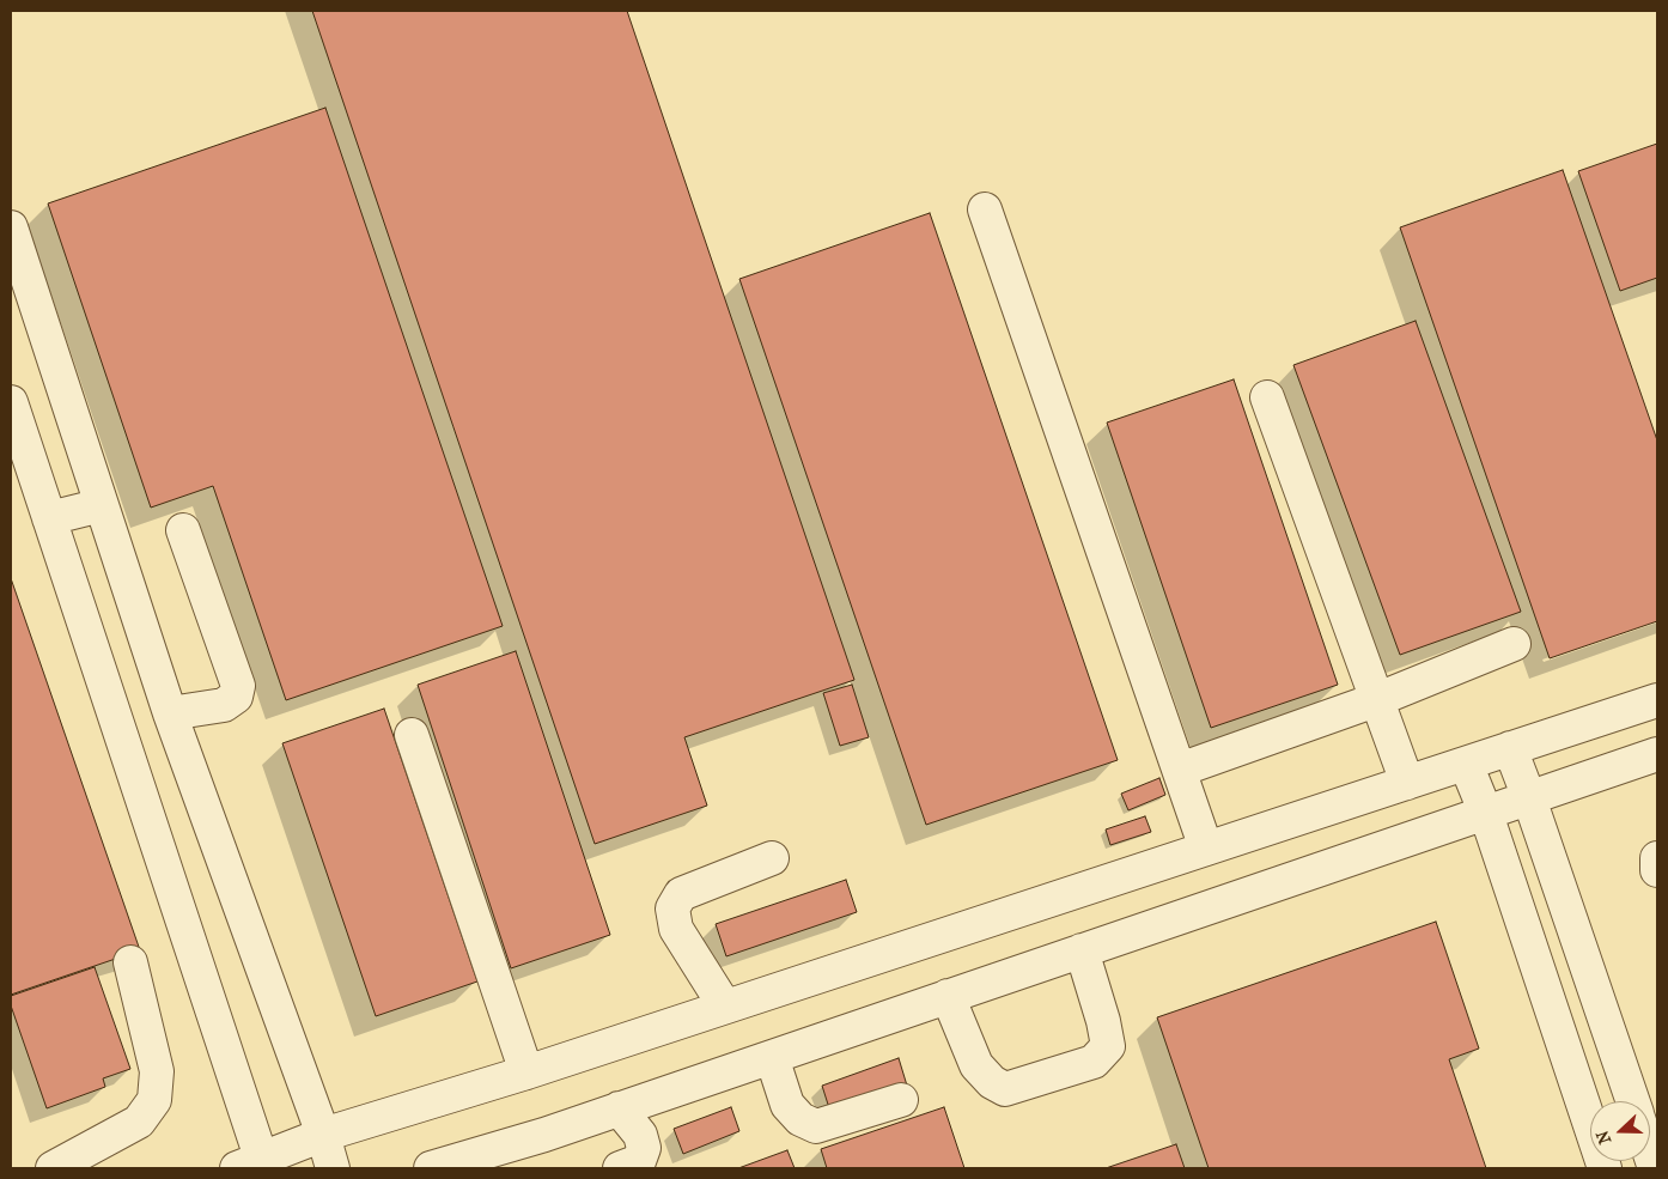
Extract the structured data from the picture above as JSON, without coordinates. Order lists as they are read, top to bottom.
{
  "north": "left"
}
